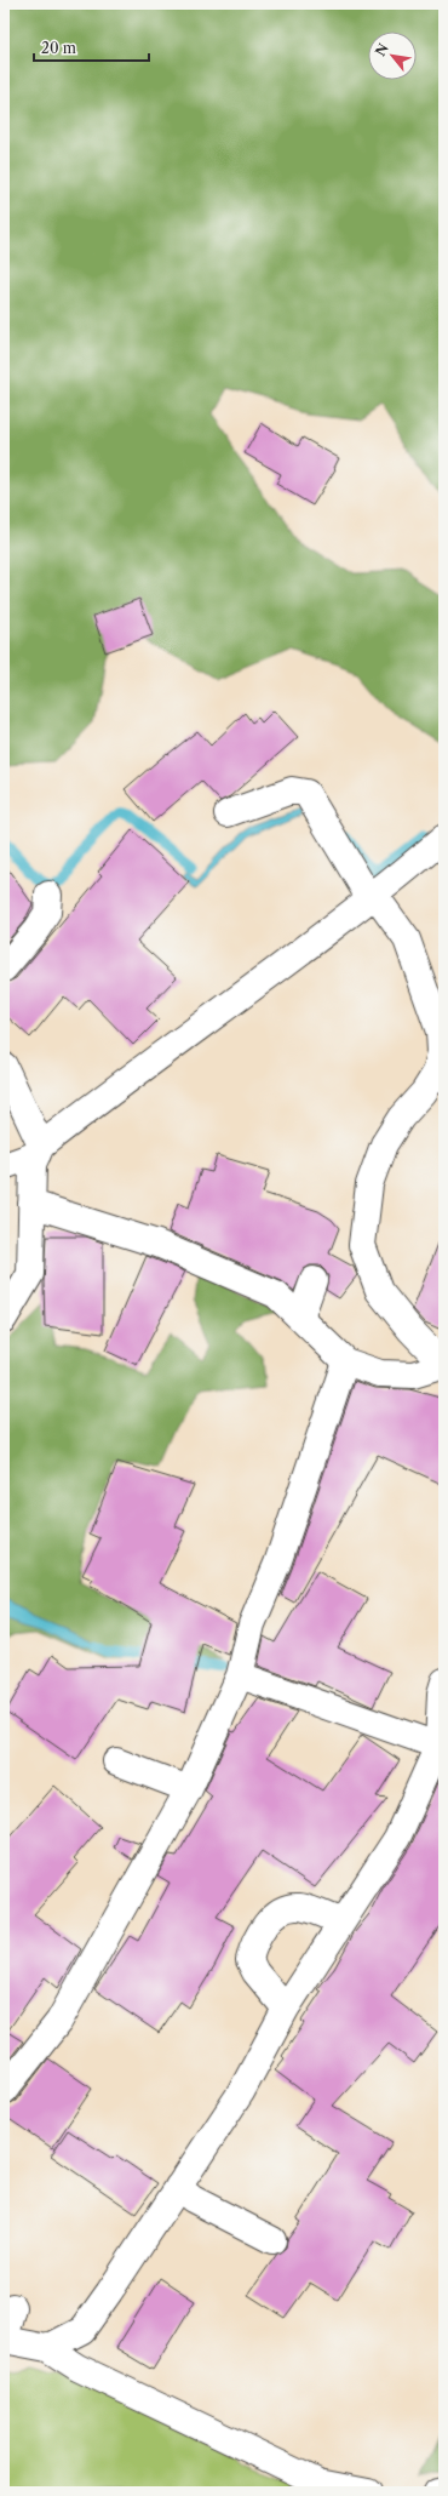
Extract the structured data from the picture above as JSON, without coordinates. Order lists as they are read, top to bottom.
{
  "scale_bar": "20 m",
  "north": "top left"
}
